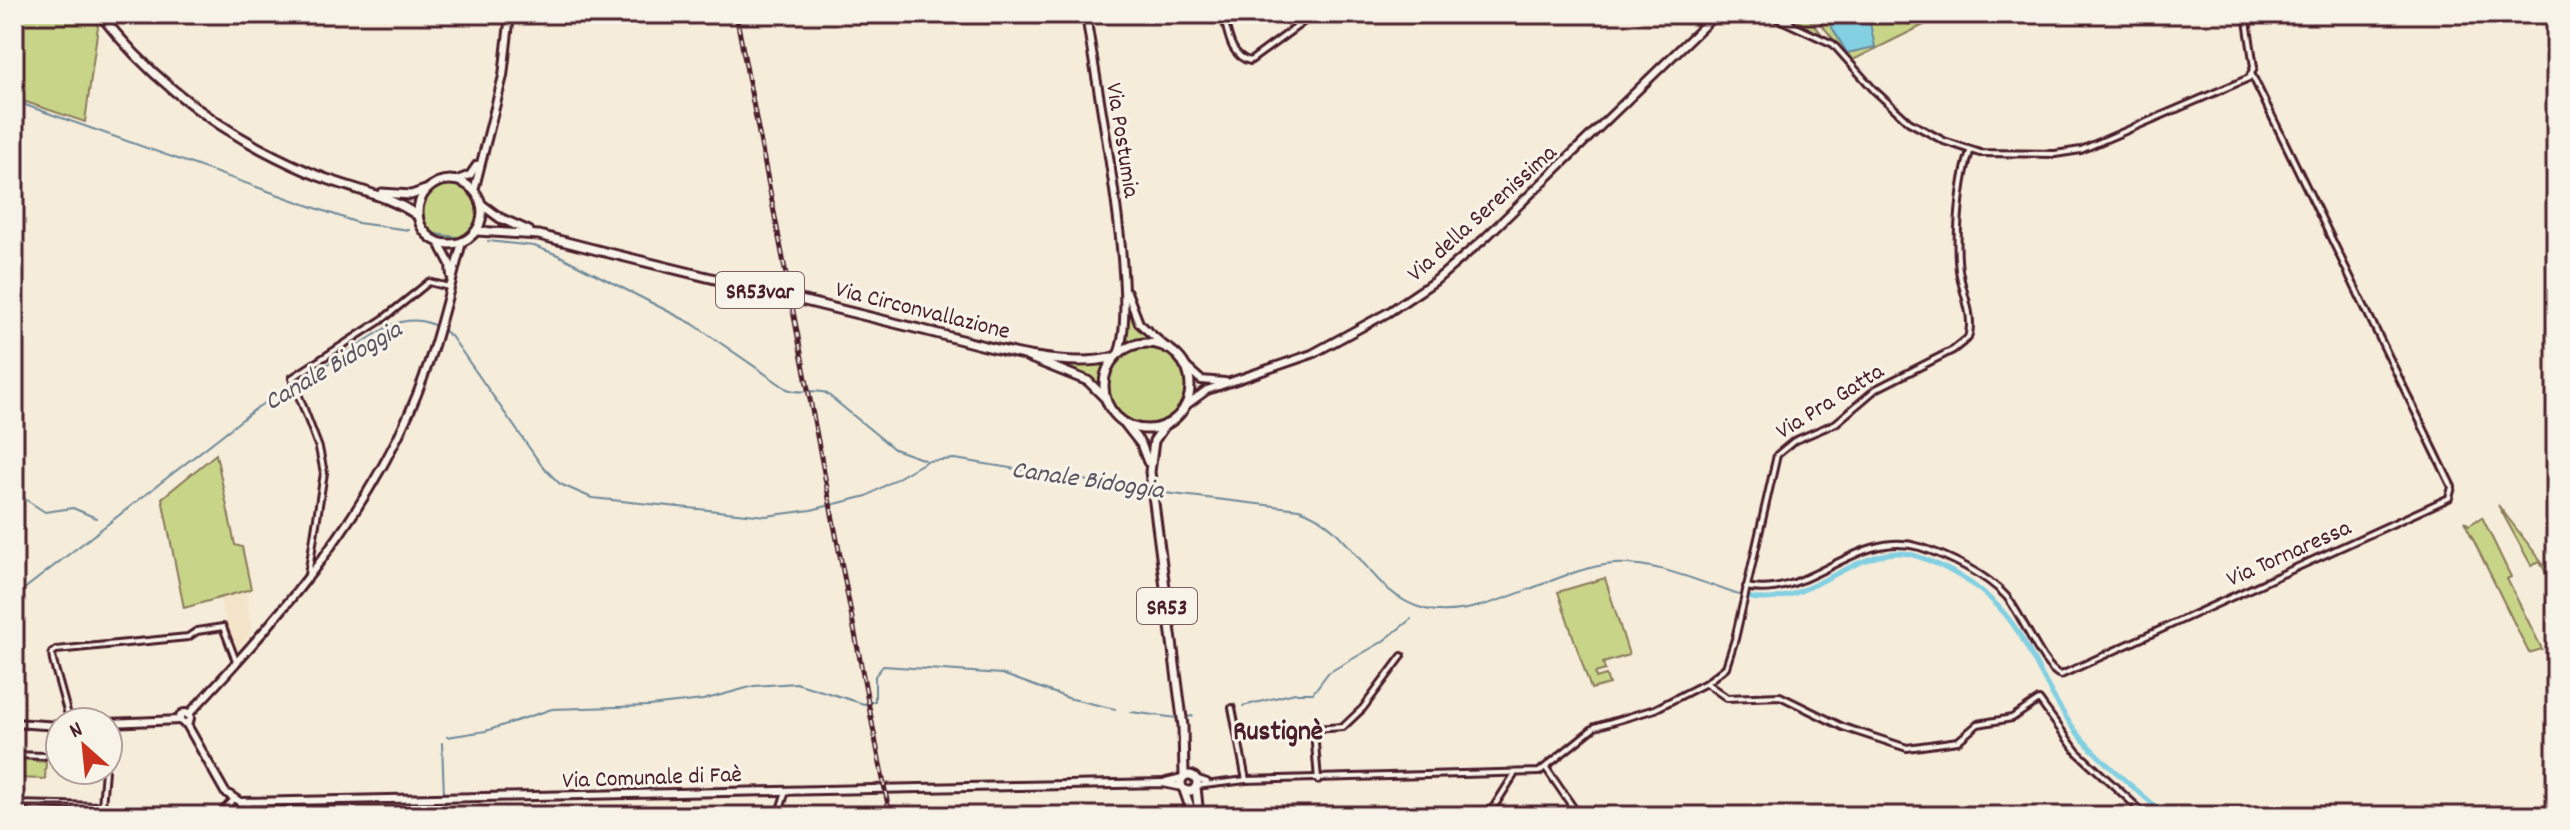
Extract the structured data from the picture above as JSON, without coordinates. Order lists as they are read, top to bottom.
{
  "streets": {
    "main road": ["SR53var", "Via Circonvallazione", "SR53"],
    "street": [
      "Via Postumia",
      "Via della Serenissima",
      "Via Pra Gatta",
      "Via Tornaressa",
      "Via Comunale di Faè"
    ]
  },
  "crossings": [
    ["Via Postumia", "Via della Serenissima"],
    ["Via Postumia", "Via Circonvallazione"],
    ["Via Postumia", "SR53"],
    ["Via della Serenissima", "Via Circonvallazione"],
    ["Via della Serenissima", "SR53"],
    ["Via Circonvallazione", "SR53"],
    ["Via Pra Gatta", "Via Tornaressa"],
    ["Via Pra Gatta", "SR53"],
    ["Via Pra Gatta", "Via Comunale di Faè"],
    ["SR53", "Via Comunale di Faè"]
  ],
  "districts": ["Rustignè"],
  "water": ["Canale Bidoggia"],
  "north": "top left"
}
